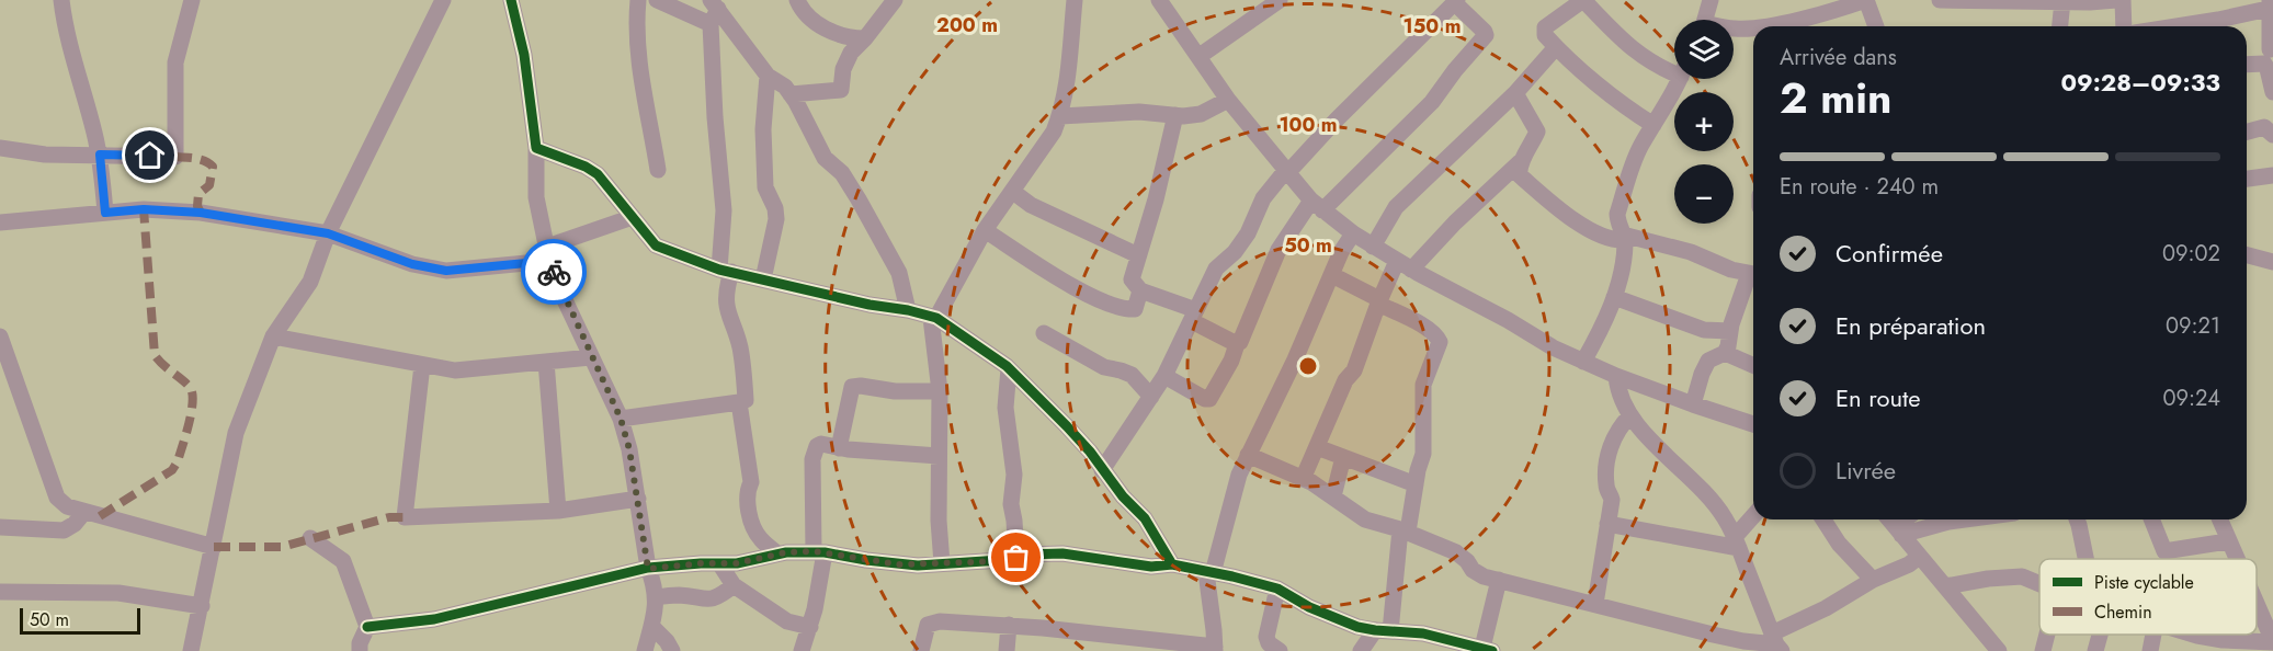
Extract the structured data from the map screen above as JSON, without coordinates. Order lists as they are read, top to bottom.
{
  "legend": ["Piste cyclable", "Chemin"],
  "scale_bar": "50 m",
  "page": {
    "map_buttons": ["+", "−"],
    "heading": ["2 min", "Arrivée dans", "09:28–09:33"],
    "bar": "En route · 240 m",
    "list": [
      ["Confirmée", "09:02"],
      ["En préparation", "09:21"],
      ["En route", "09:24"],
      "Livrée"
    ],
    "scale": "50 m"
  },
  "rings": [
    "200 m",
    "150 m",
    "100 m",
    "50 m"
  ]
}
